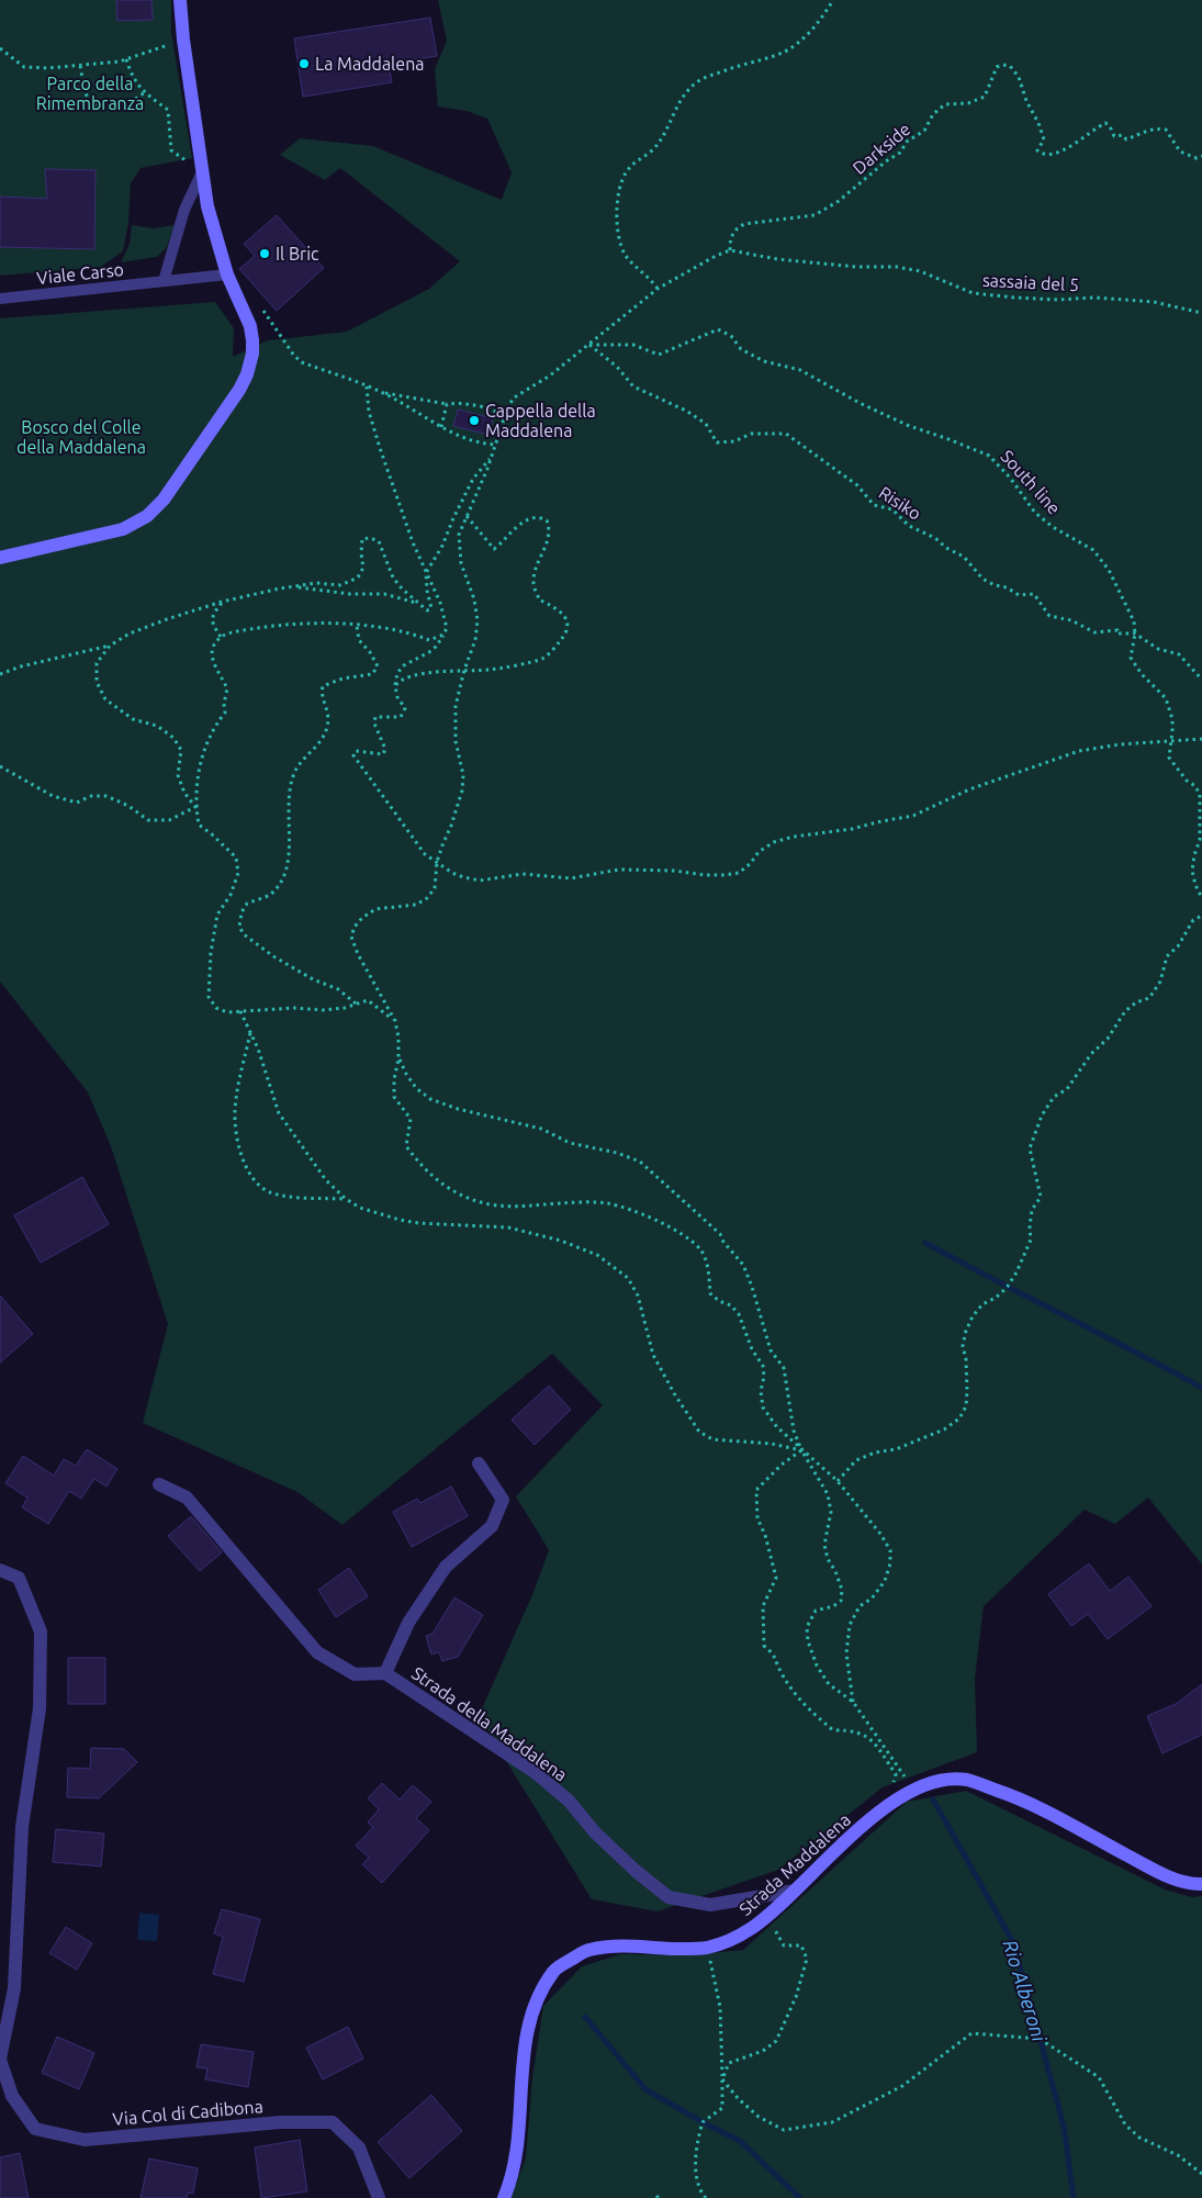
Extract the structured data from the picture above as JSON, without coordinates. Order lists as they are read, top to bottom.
{
  "streets": {
    "street": ["Strada della Maddalena", "Strada Maddalena", "Via Col di Cadibona"],
    "lane": ["Viale Carso"],
    "path": [
      "Darkside",
      "sassaia del 5",
      "South line",
      "Risiko"
    ]
  },
  "crossings": [
    ["Darkside", "sassaia del 5"],
    ["South line", "Risiko"],
    ["Strada della Maddalena", "Strada Maddalena"]
  ],
  "water": ["Rio Alberoni"],
  "parks": ["Parco della Rimembranza", "Bosco del Colle della Maddalena"],
  "places": ["La Maddalena", "Il Bric", "Cappella della Maddalena"]
}
